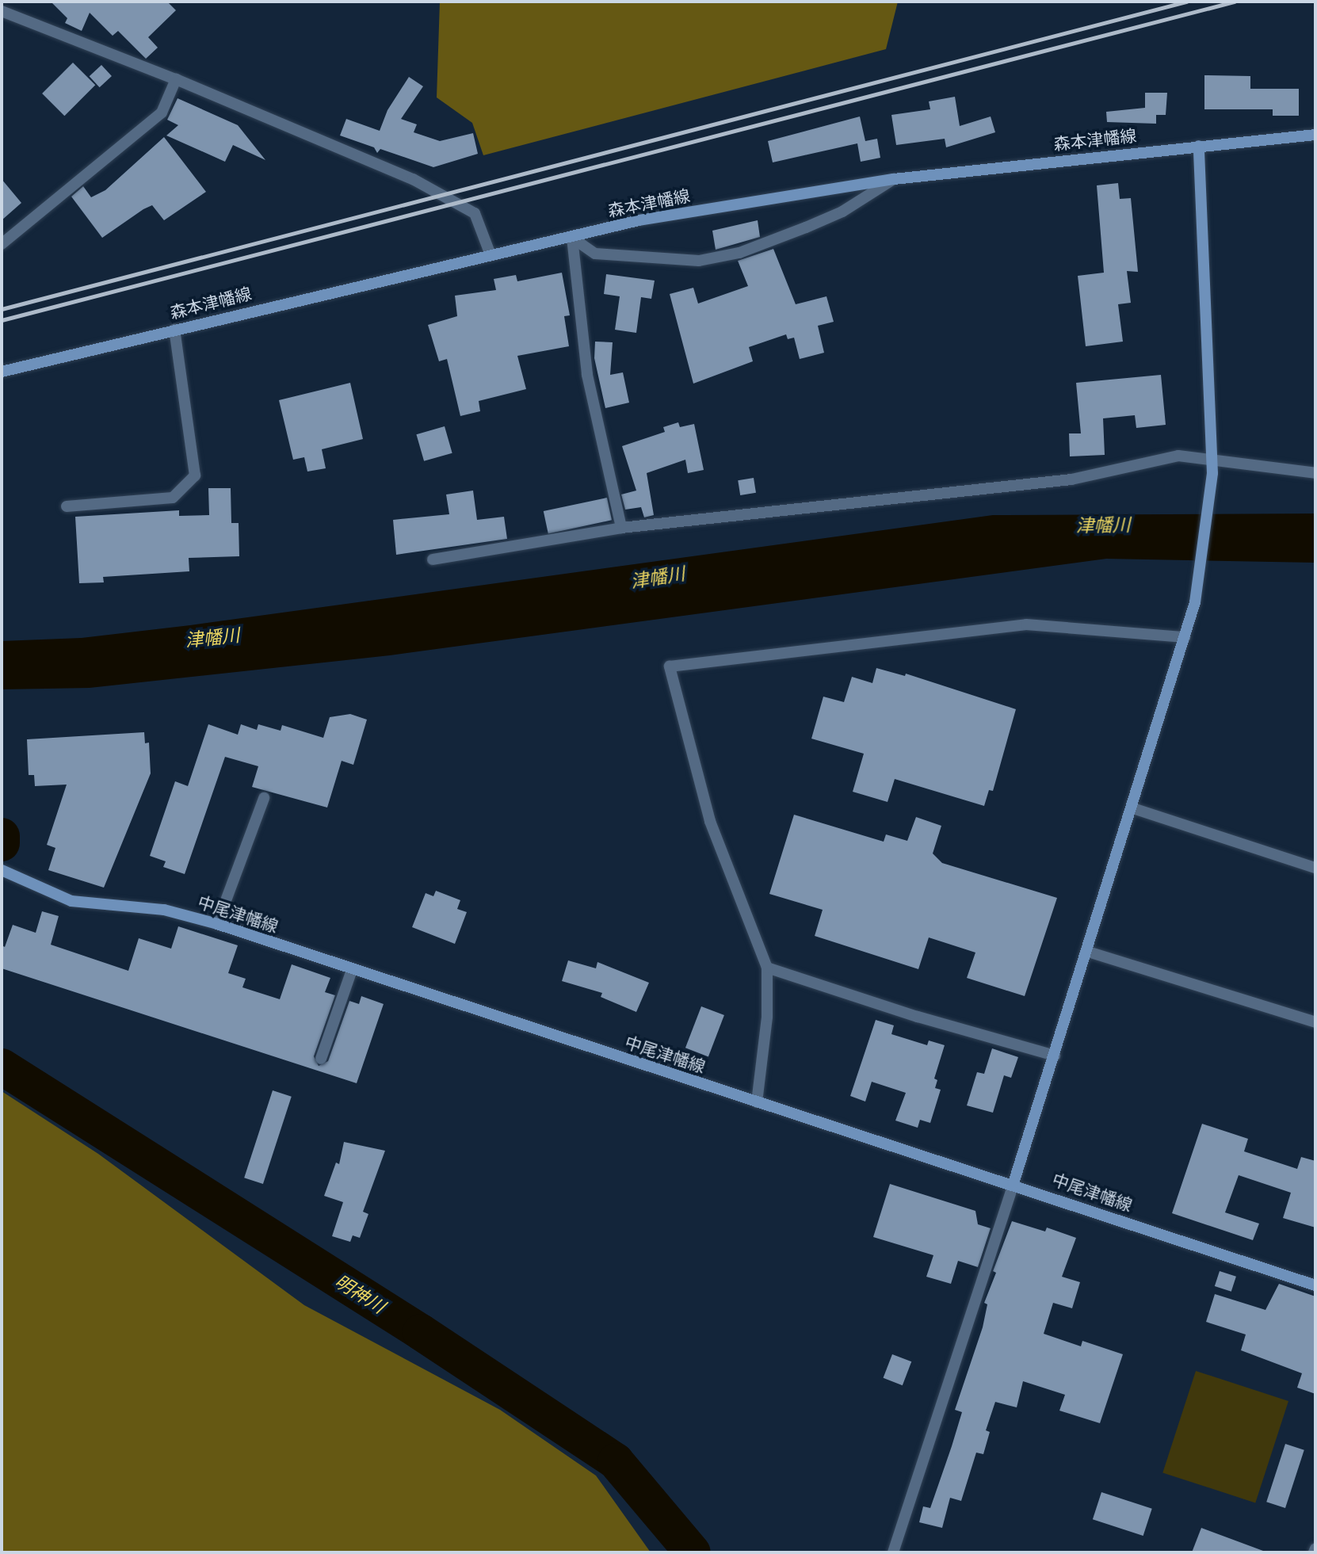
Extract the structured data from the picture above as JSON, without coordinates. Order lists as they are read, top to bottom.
{
  "streets": {
    "main road": ["森本津幡線", "中尾津幡線"]
  },
  "water": ["津幡川", "明神川"]
}
